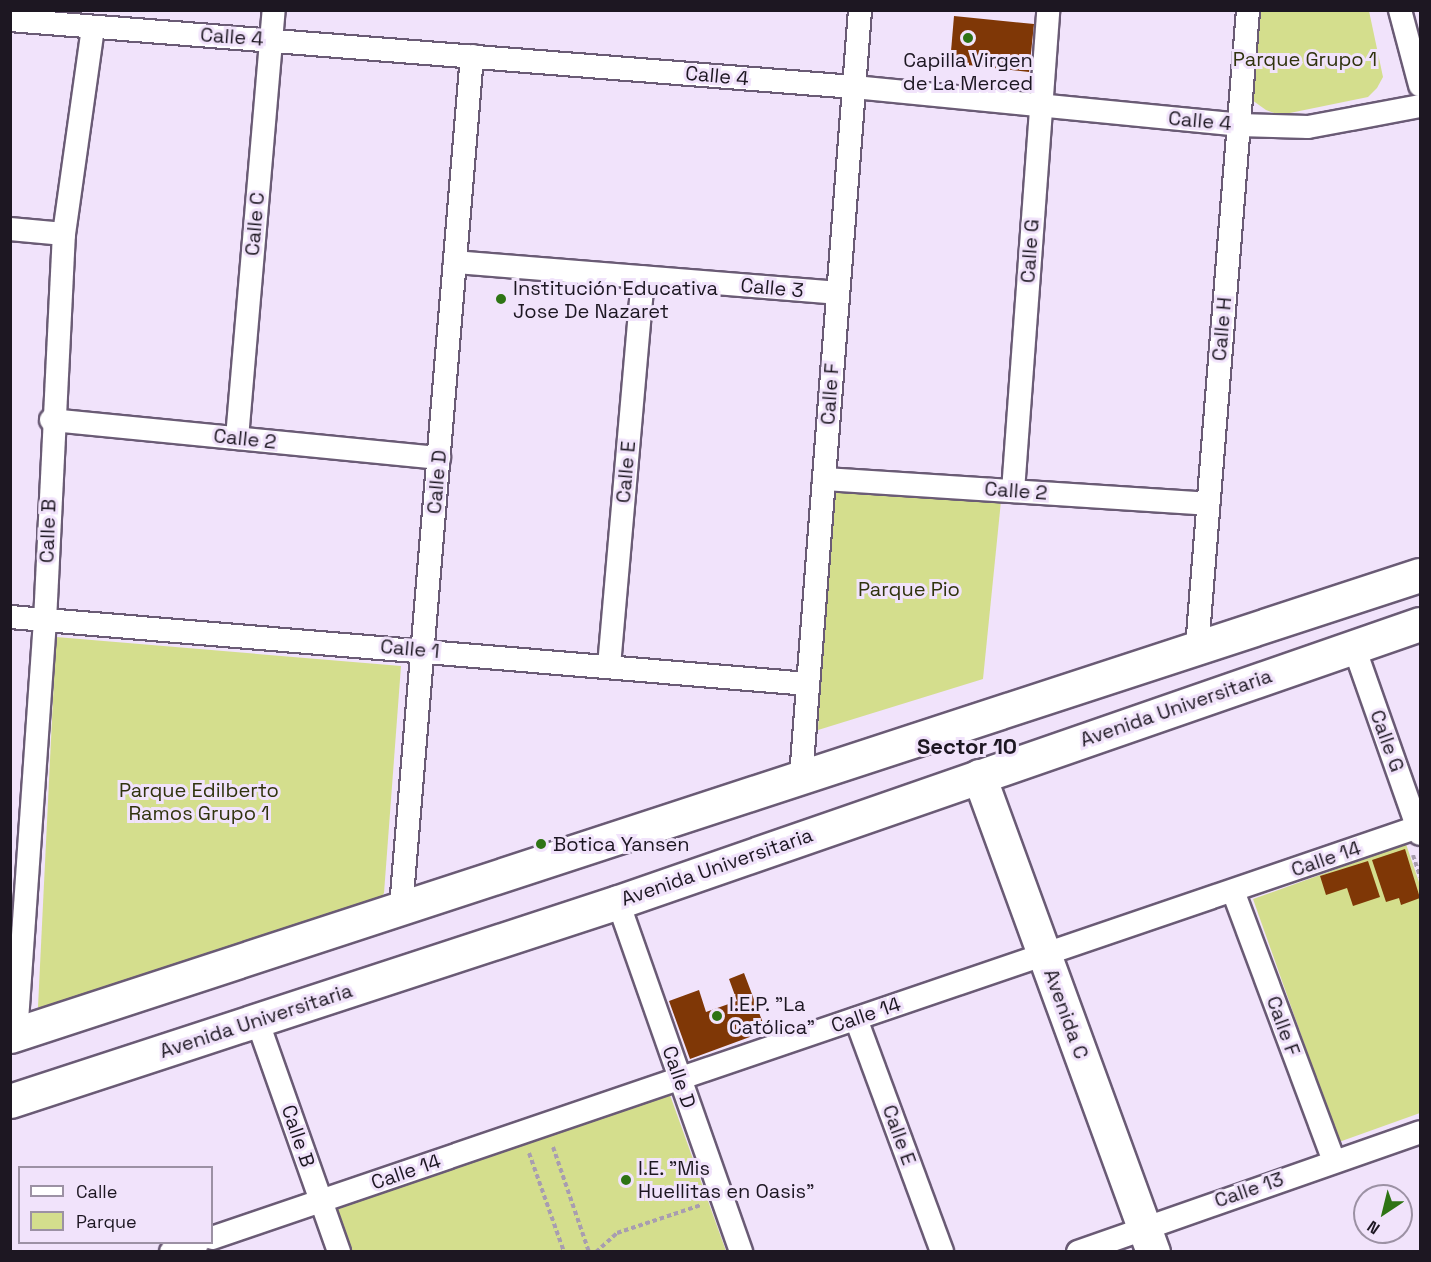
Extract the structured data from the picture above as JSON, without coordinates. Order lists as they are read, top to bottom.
{
  "streets": {
    "street": [
      "Calle 4",
      "Calle C",
      "Calle G",
      "Calle 3",
      "Calle H",
      "Calle F",
      "Calle 2",
      "Calle E",
      "Calle D",
      "Calle B",
      "Calle 1",
      "Avenida Universitaria",
      "Calle 14",
      "Avenida C",
      "Calle 13"
    ]
  },
  "crossings": [
    ["Calle 4", "Calle C"],
    ["Calle 4", "Calle G"],
    ["Calle 4", "Calle H"],
    ["Calle 4", "Calle F"],
    ["Calle 4", "Calle D"],
    ["Calle 4", "Calle B"],
    ["Calle C", "Calle 2"],
    ["Calle G", "Calle 2"],
    ["Calle G", "Avenida Universitaria"],
    ["Calle G", "Calle 14"],
    ["Calle 3", "Calle F"],
    ["Calle 3", "Calle E"],
    ["Calle 3", "Calle D"],
    ["Calle H", "Calle 2"],
    ["Calle F", "Calle 2"],
    ["Calle F", "Calle 1"],
    ["Calle F", "Calle 14"],
    ["Calle F", "Calle 13"],
    ["Calle 2", "Calle D"],
    ["Calle 2", "Calle B"],
    ["Calle E", "Calle 1"],
    ["Calle E", "Calle 14"],
    ["Calle D", "Calle 1"],
    ["Calle D", "Avenida Universitaria"],
    ["Calle D", "Calle 14"],
    ["Calle B", "Calle 1"],
    ["Calle B", "Avenida Universitaria"],
    ["Calle B", "Calle 14"],
    ["Avenida Universitaria", "Avenida C"],
    ["Calle 14", "Avenida C"],
    ["Avenida C", "Calle 13"]
  ],
  "districts": ["Sector 10"],
  "parks": ["Parque Grupo 1", "Parque Pio", "Parque Edilberto Ramos Grupo 1"],
  "places": [
    "Capilla Virgen de La Merced",
    "Institución Educativa Jose De Nazaret",
    "Botica Yansen",
    "I.E.P. \"La Católica\"",
    "I.E. \"Mis Huellitas en Oasis\""
  ],
  "legend": ["Calle", "Parque"],
  "north": "bottom left"
}
